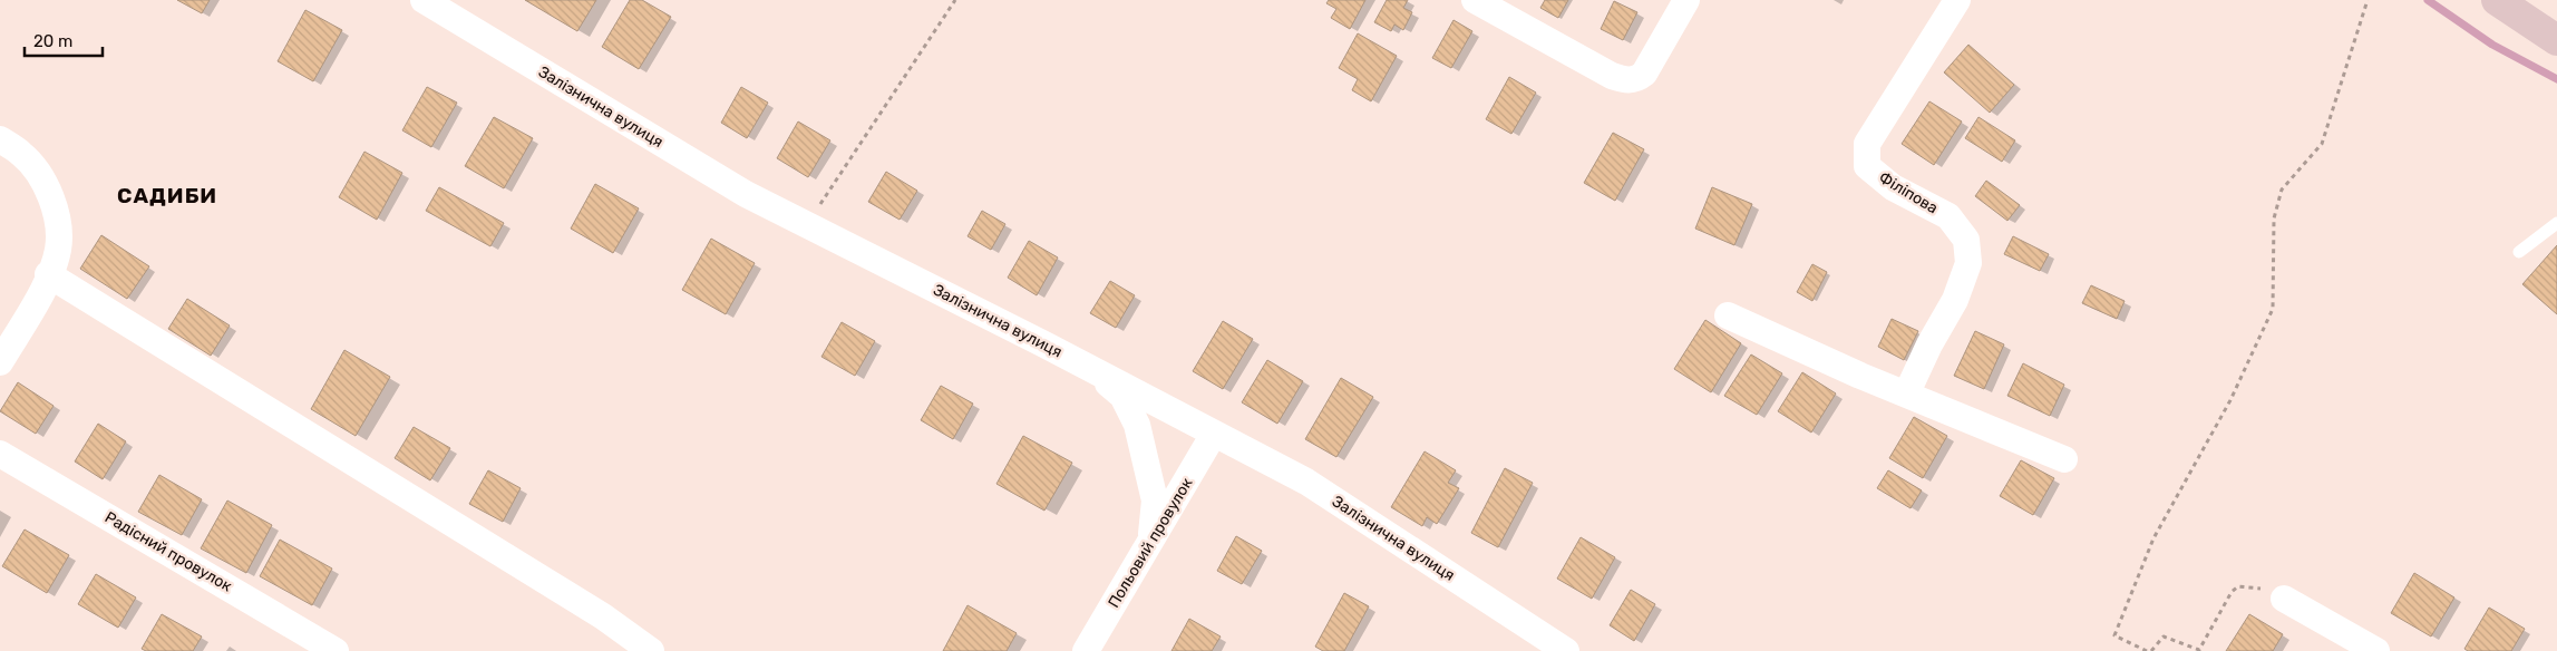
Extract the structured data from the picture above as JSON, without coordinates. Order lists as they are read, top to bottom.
{
  "streets": {
    "street": [
      "Залізнична вулиця",
      "Філіпова",
      "Польовий провулок",
      "Радісний провулок"
    ]
  },
  "crossings": [
    ["Залізнична вулиця", "Польовий провулок"]
  ],
  "districts": ["САДИБИ"],
  "scale_bar": "20 m"
}
